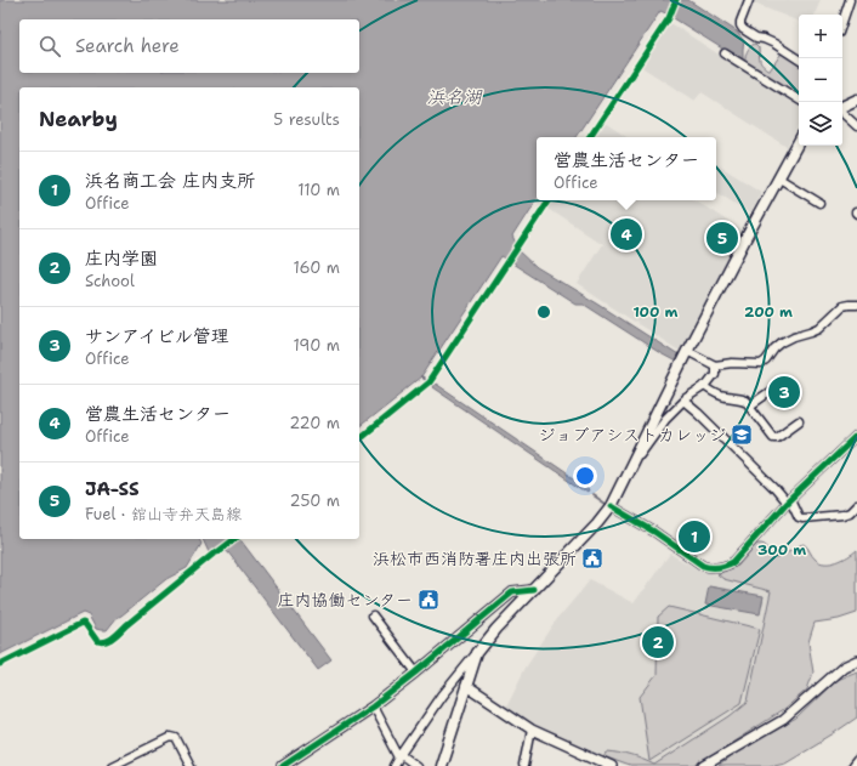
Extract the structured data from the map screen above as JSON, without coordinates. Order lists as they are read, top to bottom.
{
  "water": ["浜名湖"],
  "places": {
    "school or university": ["ジョブアシストカレッジ"],
    "public building": ["浜松市西消防署庄内出張所", "庄内協働センター"]
  },
  "page": {
    "map_buttons": ["+", "−"],
    "search": "Search here",
    "heading": ["Nearby", "5 results"],
    "popup": ["営農生活センター", "Office"],
    "list": [
      {
        "mark": "1",
        "name": "浜名商工会 庄内支所",
        "note": "Office",
        "value": "110 m"
      },
      {
        "mark": "2",
        "name": "庄内学園",
        "note": "School",
        "value": "160 m"
      },
      {
        "mark": "3",
        "name": "サンアイビル管理",
        "note": "Office",
        "value": "190 m"
      },
      {
        "mark": "4",
        "name": "営農生活センター",
        "note": "Office",
        "value": "220 m"
      },
      {
        "mark": "5",
        "name": "JA-SS",
        "note": "Fuel · 舘山寺弁天島線",
        "value": "250 m"
      }
    ],
    "pins": [
      "4",
      "5",
      "3",
      "1",
      "2"
    ]
  },
  "rings": ["100 m", "200 m", "300 m"]
}
